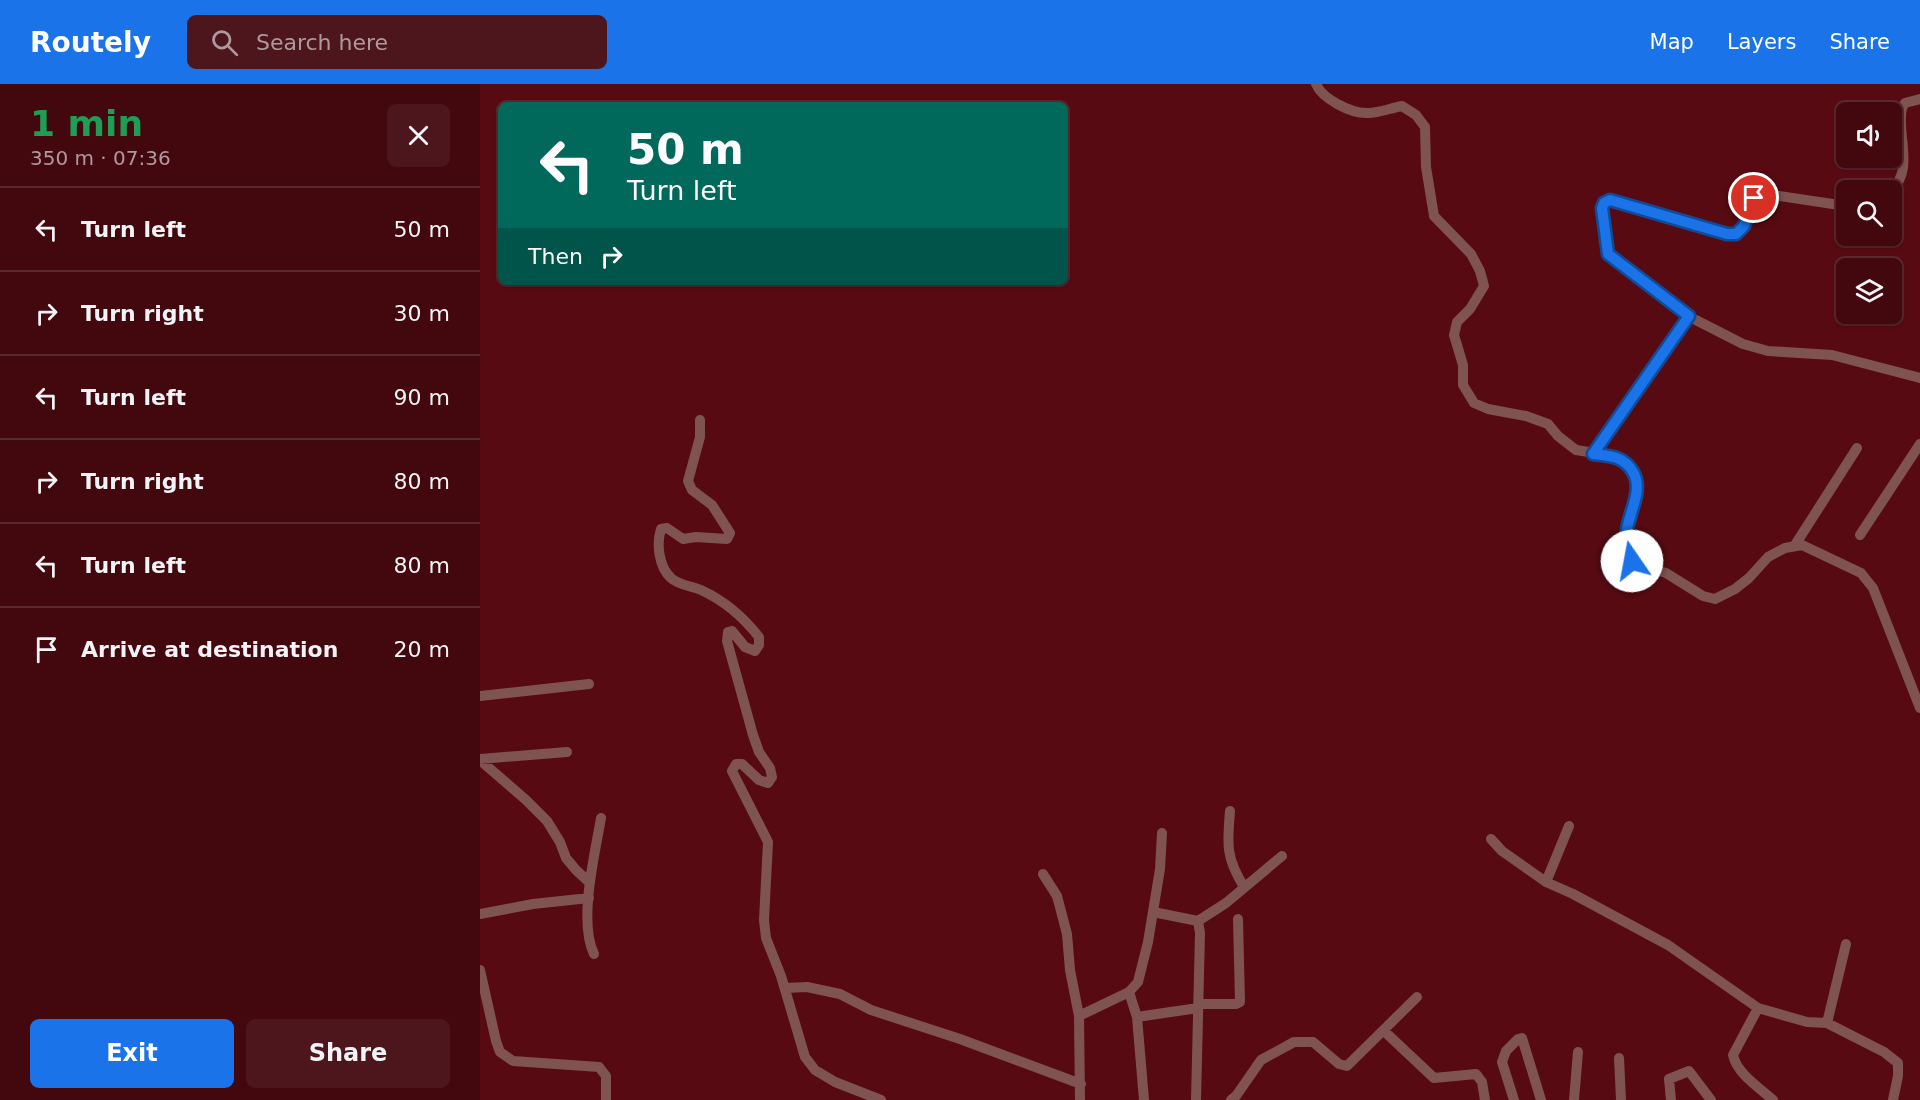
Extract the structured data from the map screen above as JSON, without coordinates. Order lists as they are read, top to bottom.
{
  "page": {
    "header": "Routely",
    "search": "Search here",
    "nav": ["Map", "Layers", "Share"],
    "heading": ["1 min", "350 m · 07:36"],
    "turn": ["50 m", "Turn left"],
    "list": [
      {
        "name": "Turn left",
        "value": "50 m"
      },
      {
        "name": "Turn right",
        "value": "30 m"
      },
      {
        "name": "Turn left",
        "value": "90 m"
      },
      {
        "name": "Turn right",
        "value": "80 m"
      },
      {
        "name": "Turn left",
        "value": "80 m"
      },
      {
        "name": "Arrive at destination",
        "value": "20 m"
      }
    ],
    "then": "Then",
    "buttons": ["Exit", "Share"]
  }
}
